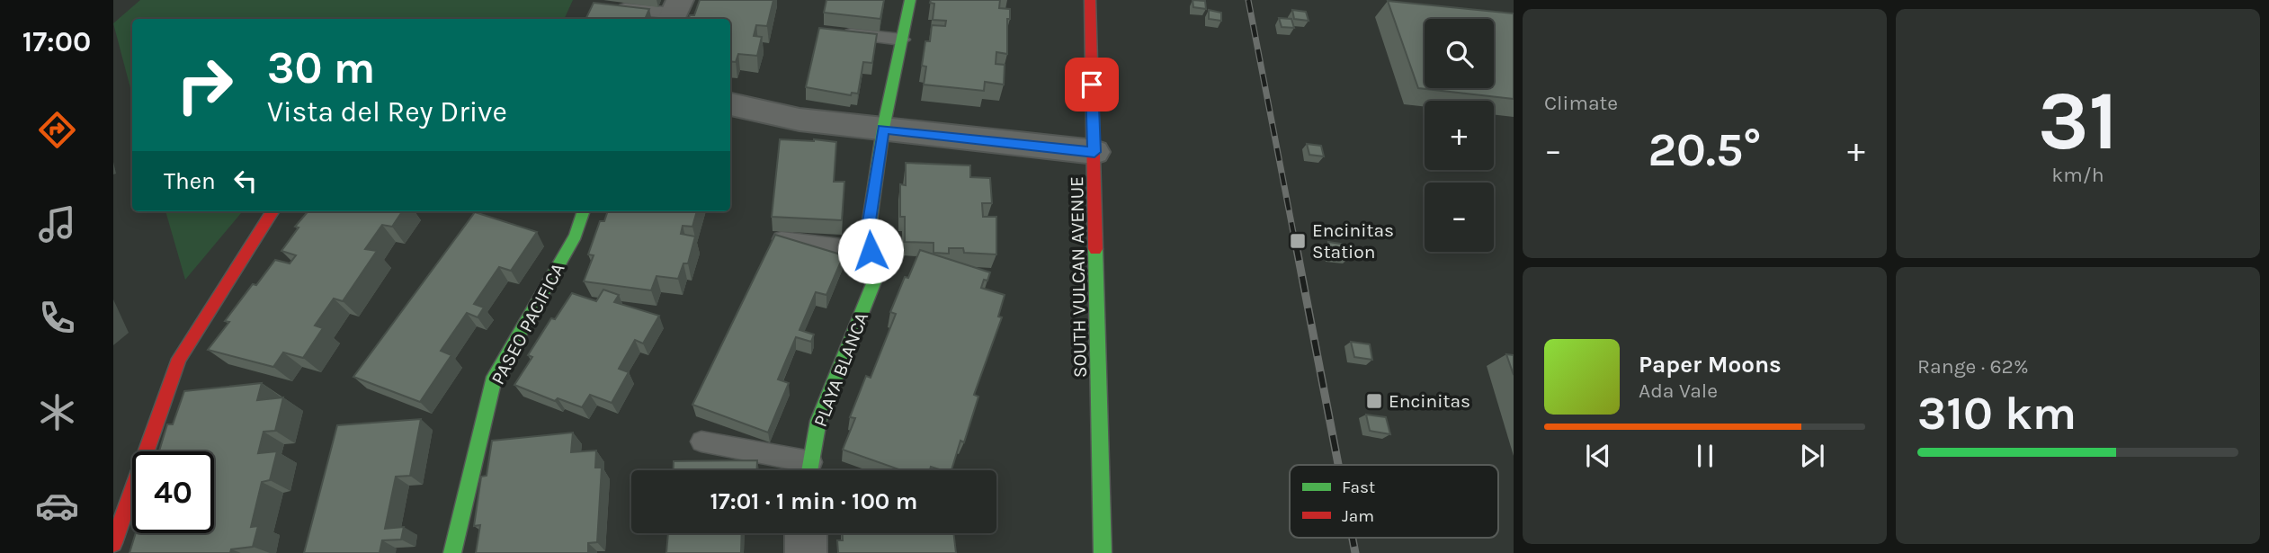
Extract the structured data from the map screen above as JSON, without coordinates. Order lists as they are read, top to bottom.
{
  "streets": {
    "street": ["SOUTH VULCAN AVENUE", "PASEO PACIFICA", "PLAYA BLANCA"]
  },
  "places": {
    "transit": ["Encinitas Station", "Encinitas"]
  },
  "legend": ["Fast", "Jam"],
  "page": {
    "tabs": "17:00",
    "tile": [
      "Climate",
      ["31", "km/h"],
      ["Range · 62%", "310 km"]
    ],
    "map_buttons": ["+", "−"],
    "turn": ["30 m", "Vista del Rey Drive"],
    "heat": ["−", "20.5°", "+"],
    "then": "Then",
    "song": ["Paper Moons", "Ada Vale"],
    "limit": "40",
    "trip": "17:01 · 1 min · 100 m"
  }
}
